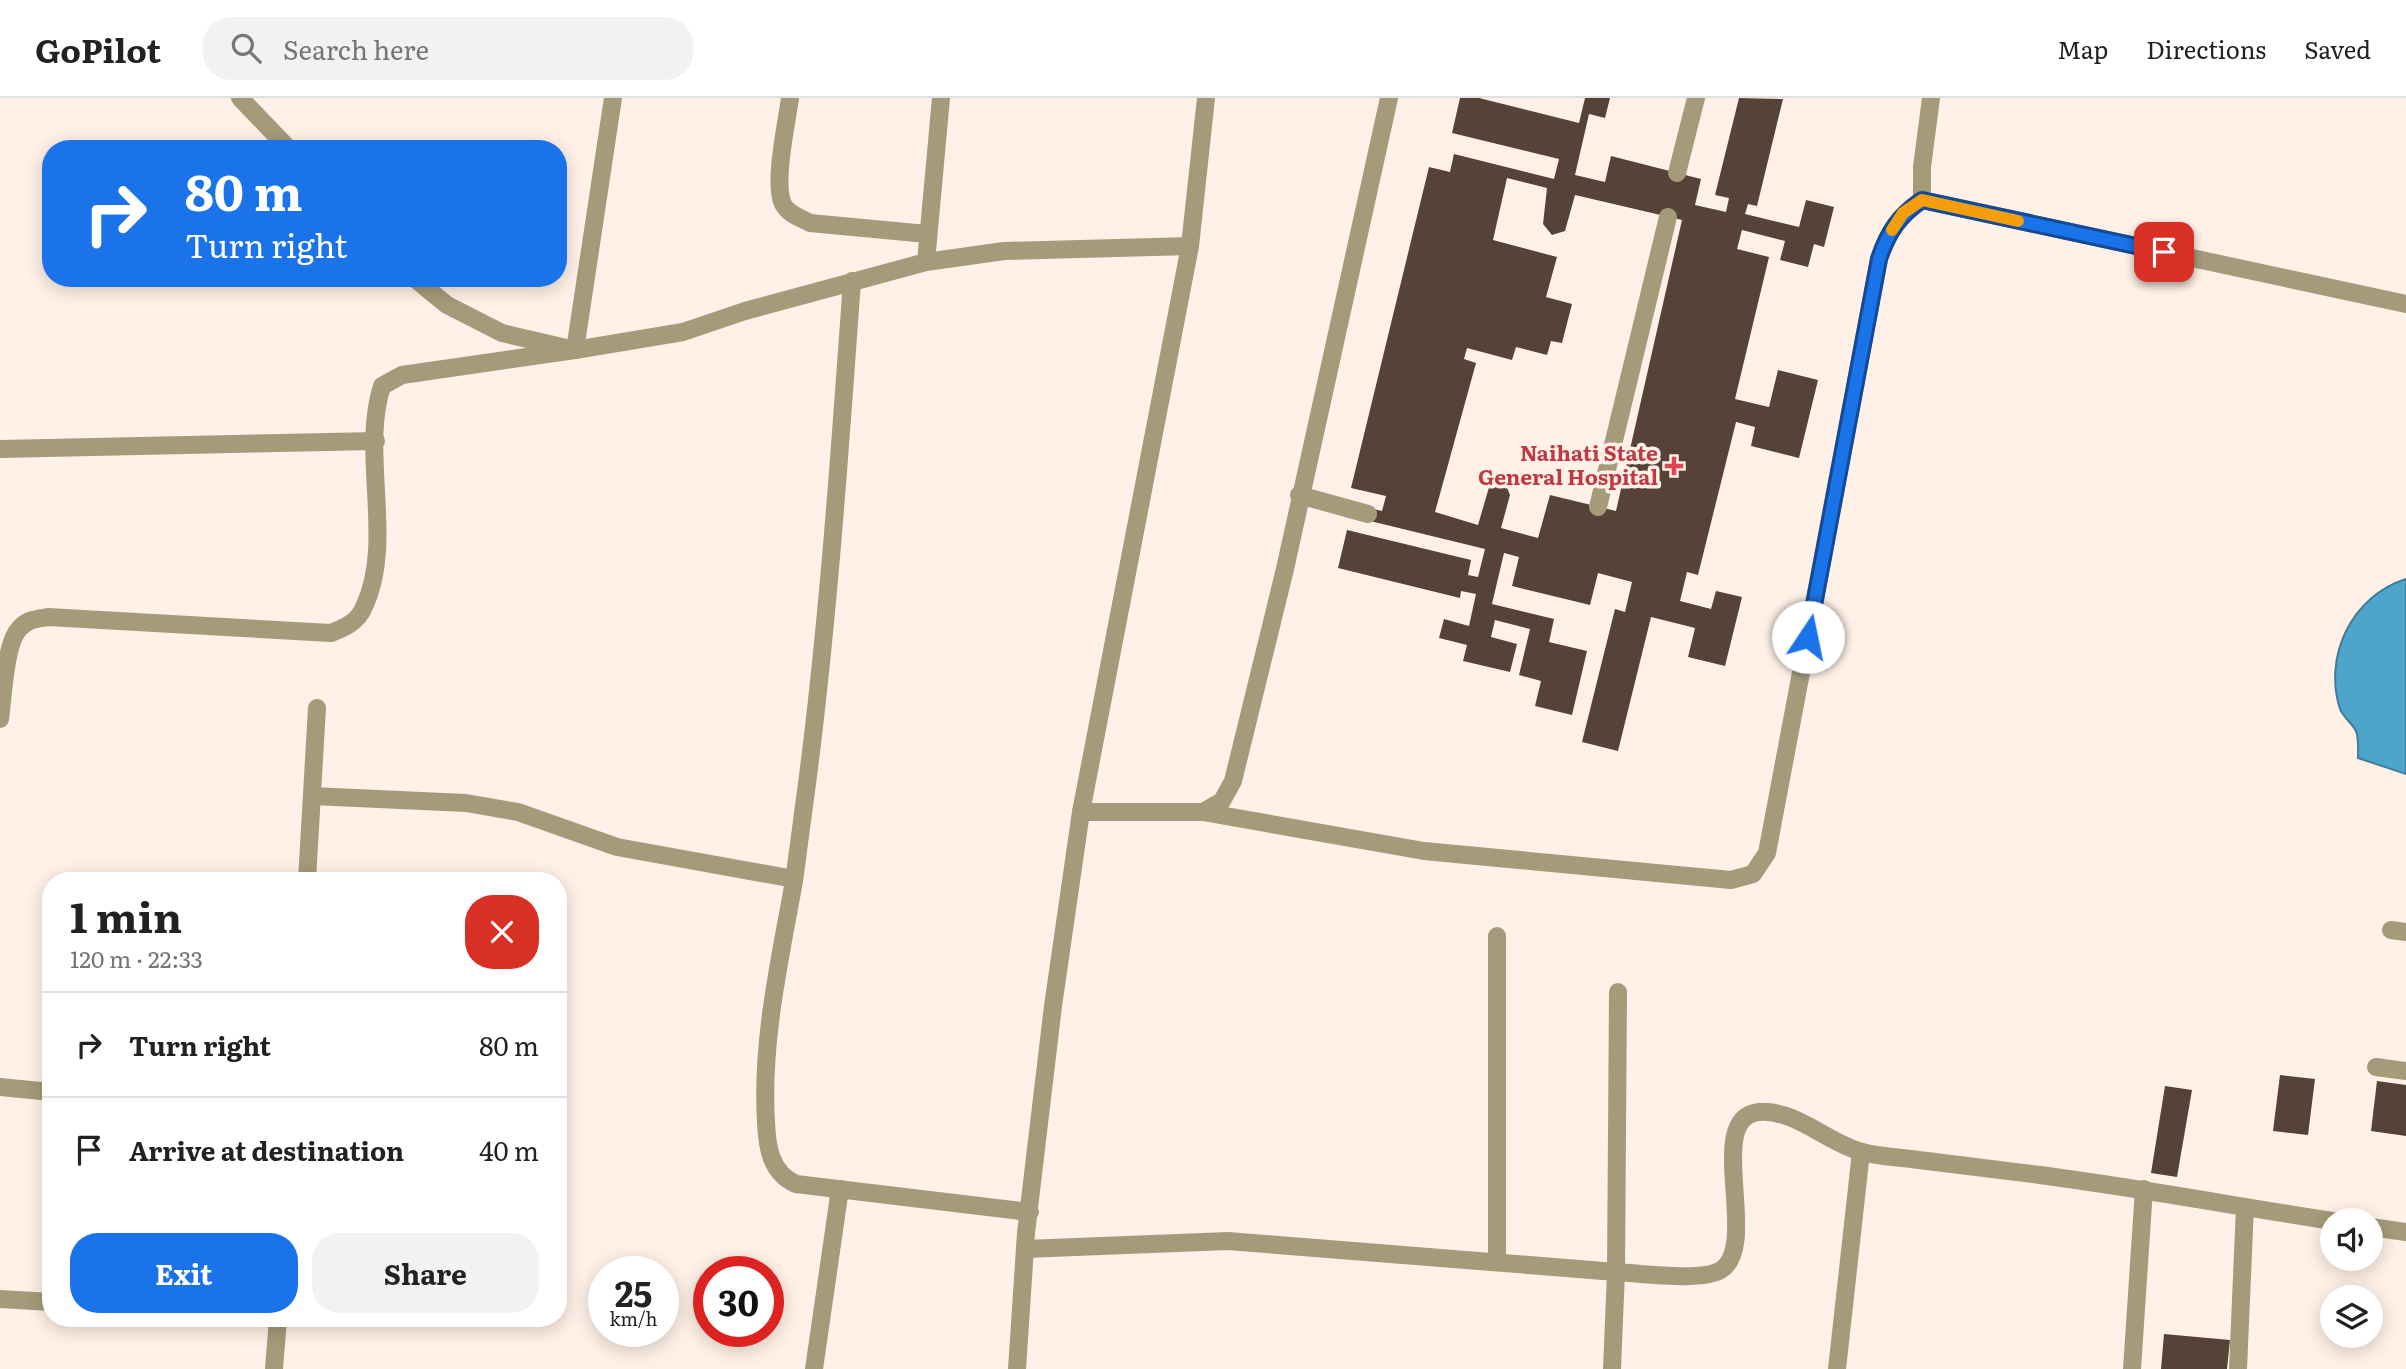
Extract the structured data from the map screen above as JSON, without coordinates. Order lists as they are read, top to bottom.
{
  "places": {
    "health": ["Naihati State General Hospital"]
  },
  "page": {
    "header": "GoPilot",
    "search": "Search here",
    "nav": ["Map", "Directions", "Saved"],
    "turn": ["80 m", "Turn right"],
    "heading": ["1 min", "120 m · 22:33"],
    "list": [
      {
        "name": "Turn right",
        "value": "80 m"
      },
      {
        "name": "Arrive at destination",
        "value": "40 m"
      }
    ],
    "buttons": ["Exit", "Share"],
    "speed": "25 km/h",
    "limit": "30"
  }
}
